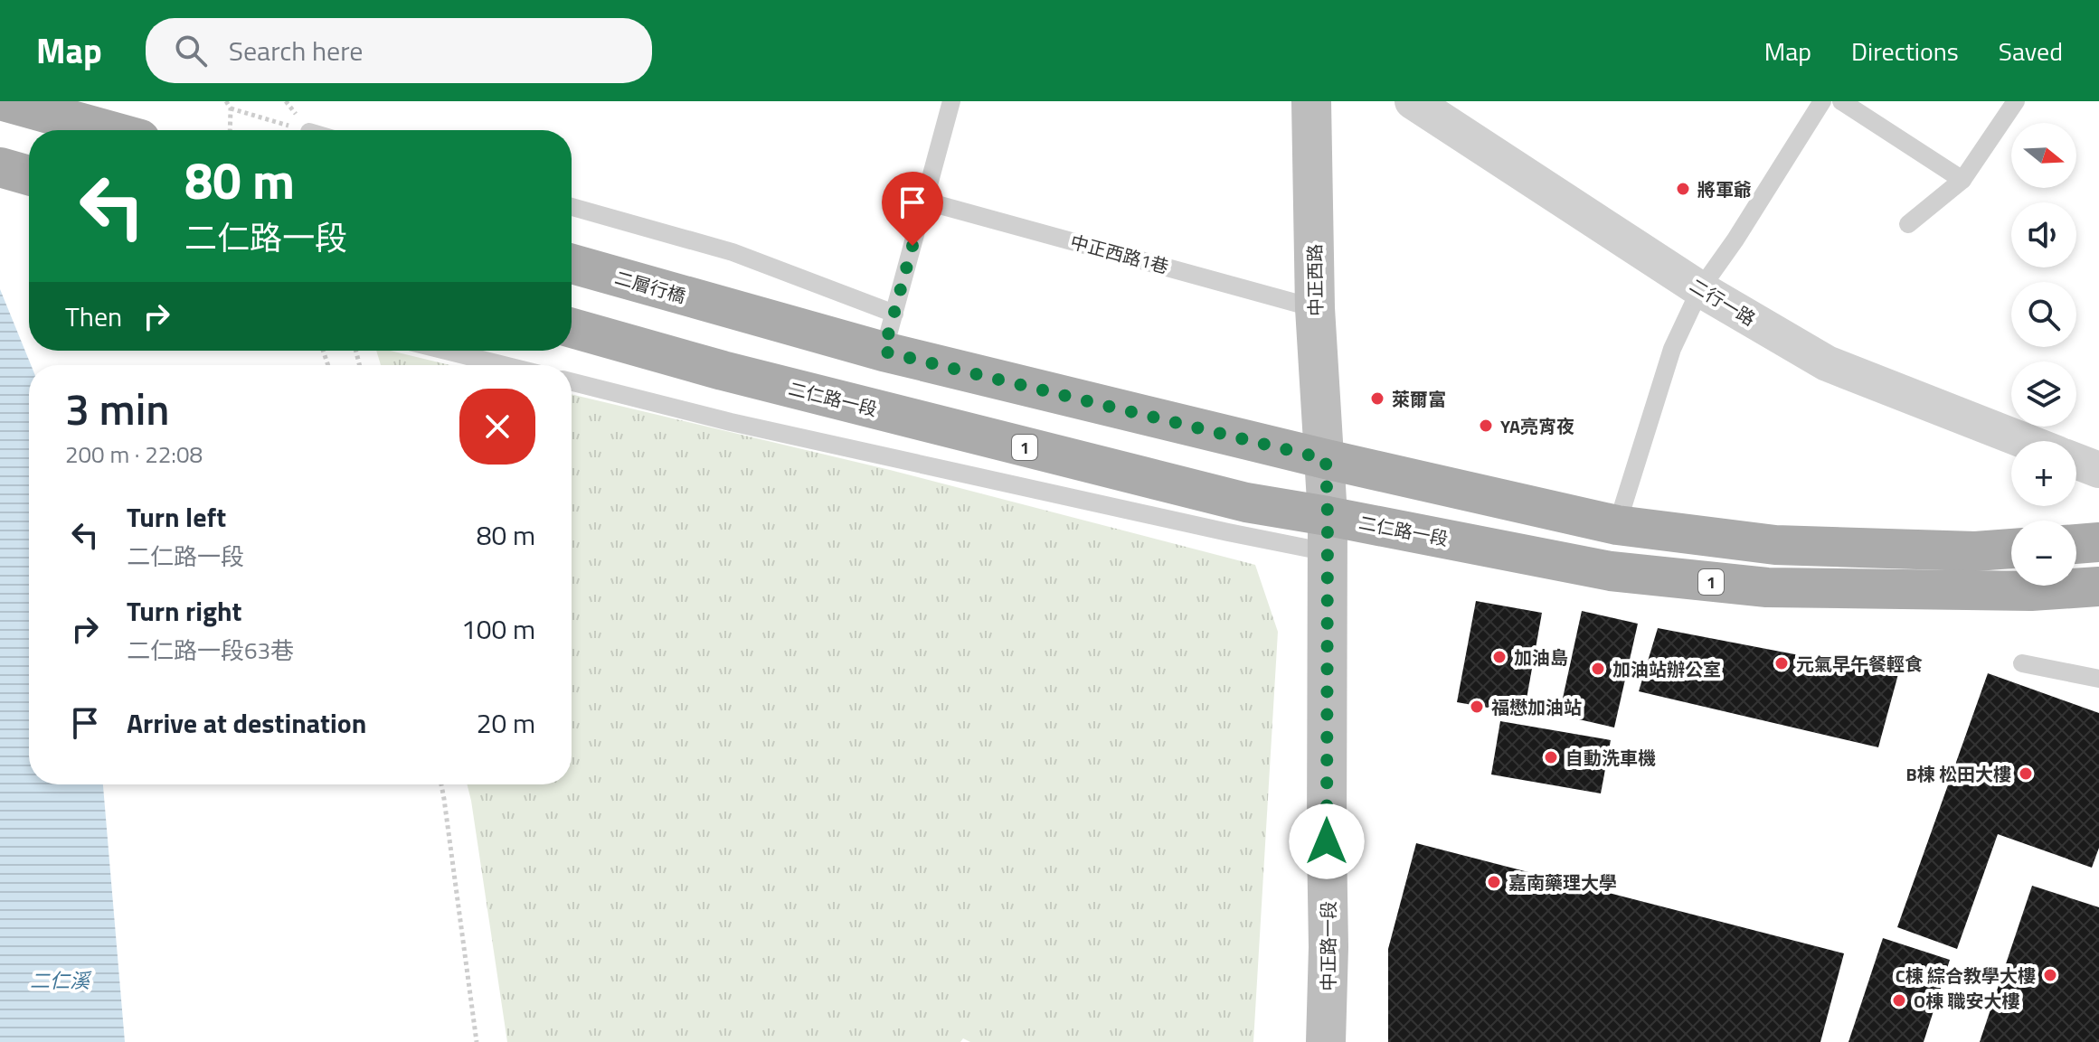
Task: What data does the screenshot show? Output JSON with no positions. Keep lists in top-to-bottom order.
{
  "streets": {
    "main road": [
      "中正西路",
      "二層行橋",
      "二仁路一段",
      "1",
      "中正路一段"
    ],
    "street": ["二行一路"],
    "lane": ["中正西路1巷"]
  },
  "crossings": [
    ["中正西路1巷", "中正西路"],
    ["中正西路", "中正路一段"],
    ["二仁路一段", "中正路一段"]
  ],
  "water": ["二仁溪"],
  "places": [
    "將軍爺",
    "萊爾富",
    "YA亮宵夜",
    "加油島",
    "元氣早午餐輕食",
    "加油站辦公室",
    "福懋加油站",
    "自動洗車機",
    "B棟 松田大樓",
    "嘉南藥理大學",
    "C棟 綜合教學大樓",
    "O棟 職安大樓"
  ],
  "north": "right",
  "page": {
    "header": "Map",
    "search": "Search here",
    "nav": ["Map", "Directions", "Saved"],
    "map_buttons": ["+", "−"],
    "turn": ["80 m", "二仁路一段"],
    "then": "Then",
    "heading": ["3 min", "200 m · 22:08"],
    "list": [
      {
        "name": "Turn left",
        "note": "二仁路一段",
        "value": "80 m"
      },
      {
        "name": "Turn right",
        "note": "二仁路一段63巷",
        "value": "100 m"
      },
      {
        "name": "Arrive at destination",
        "value": "20 m"
      }
    ]
  }
}
